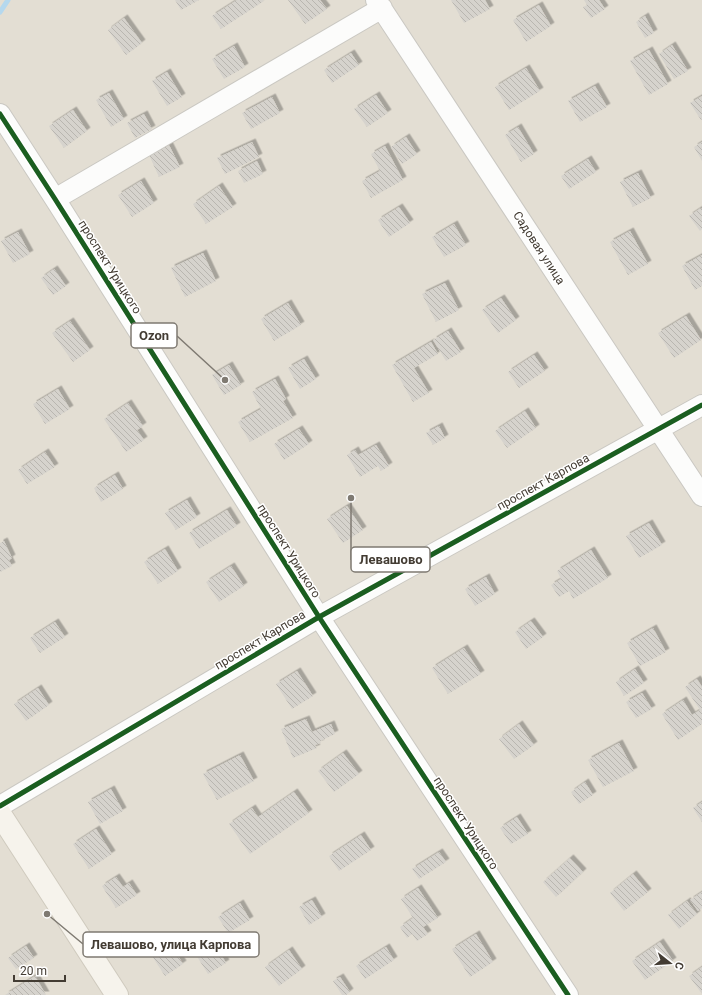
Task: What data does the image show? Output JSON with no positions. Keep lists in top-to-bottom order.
{
  "streets": {
    "street": ["Садовая улица", "проспект Урицкого", "проспект Карпова"]
  },
  "crossings": [
    ["Садовая улица", "проспект Карпова"],
    ["проспект Урицкого", "проспект Карпова"]
  ],
  "places": ["Ozon", "Левашово", "Левашово, улица Карпова"],
  "scale_bar": "20 m",
  "north": "right"
}
